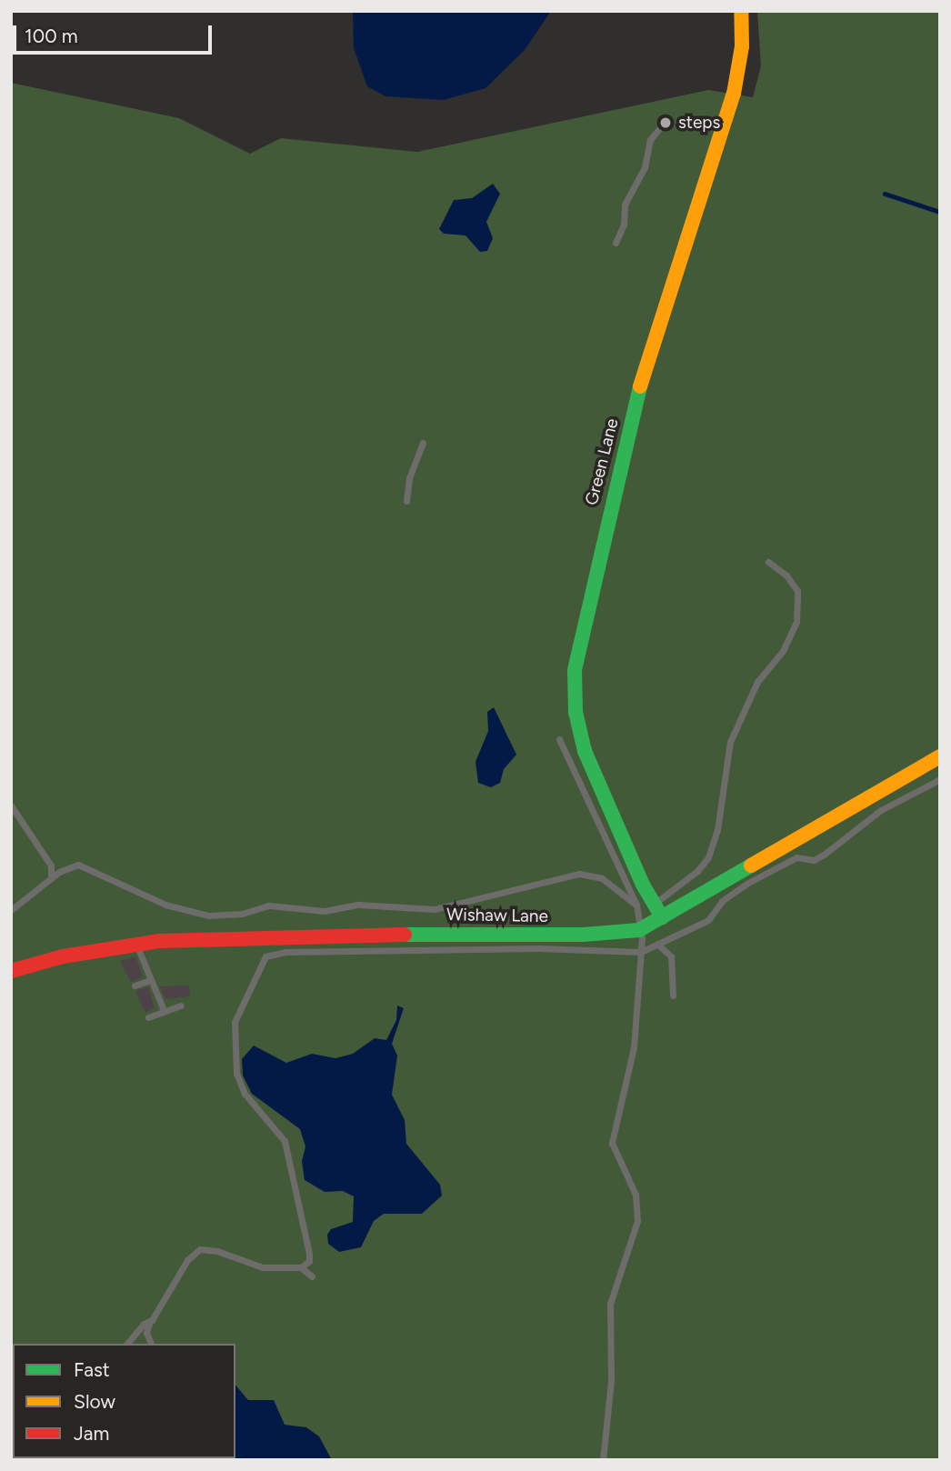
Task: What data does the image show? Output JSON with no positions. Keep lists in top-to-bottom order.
{
  "streets": {
    "street": ["Green Lane", "Wishaw Lane"]
  },
  "crossings": [
    ["Green Lane", "Wishaw Lane"]
  ],
  "places": ["steps"],
  "legend": ["Fast", "Slow", "Jam"],
  "scale_bar": "100 m"
}
